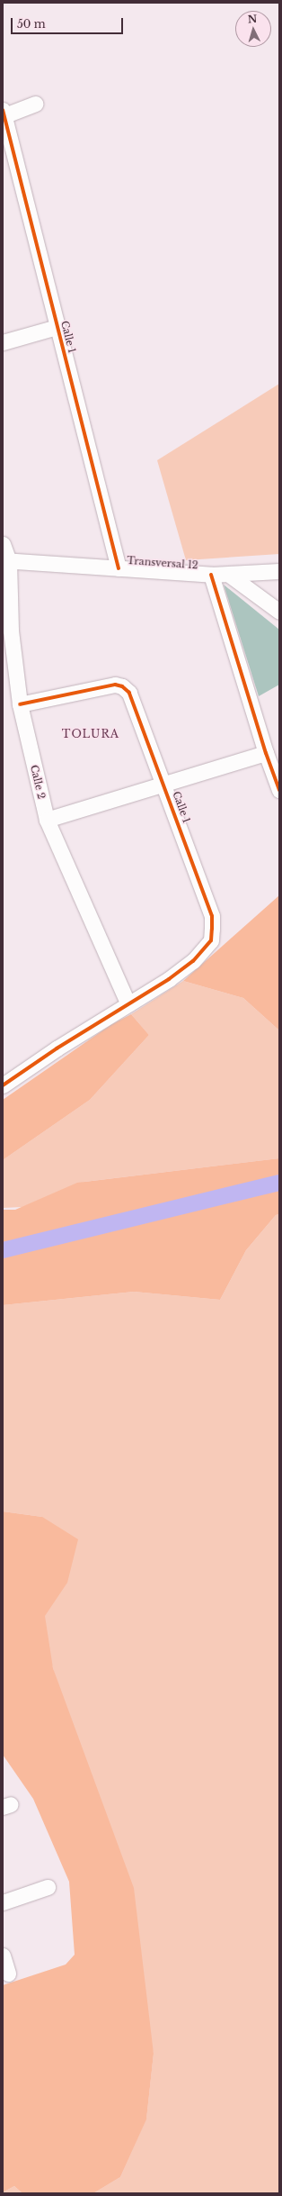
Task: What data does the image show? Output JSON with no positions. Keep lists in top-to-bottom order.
{
  "streets": {
    "street": ["Calle 1", "Transversal 12", "Calle 2"]
  },
  "crossings": [
    ["Calle 1", "Transversal 12"],
    ["Calle 1", "Calle 2"],
    ["Transversal 12", "Calle 2"]
  ],
  "districts": ["TOLURA"],
  "scale_bar": "50 m",
  "north": "top"
}
